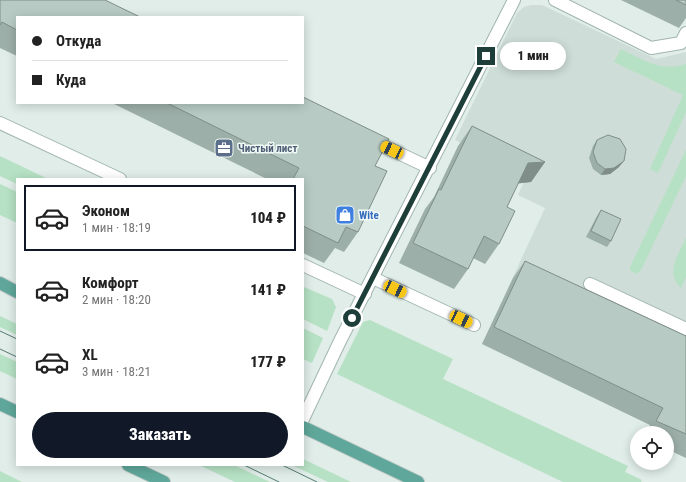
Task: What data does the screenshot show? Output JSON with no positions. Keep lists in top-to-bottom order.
{
  "places": {
    "office": ["Чистый лист"],
    "shop": ["Wite"]
  },
  "page": {
    "banner": ["Откуда", "Куда"],
    "bubble": "1 мин",
    "list": [
      {
        "name": "Эконом",
        "note": "1 мин · 18:19",
        "value": "104 ₽"
      },
      {
        "name": "Комфорт",
        "note": "2 мин · 18:20",
        "value": "141 ₽"
      },
      {
        "name": "XL",
        "note": "3 мин · 18:21",
        "value": "177 ₽"
      }
    ],
    "buttons": "Заказать"
  }
}
